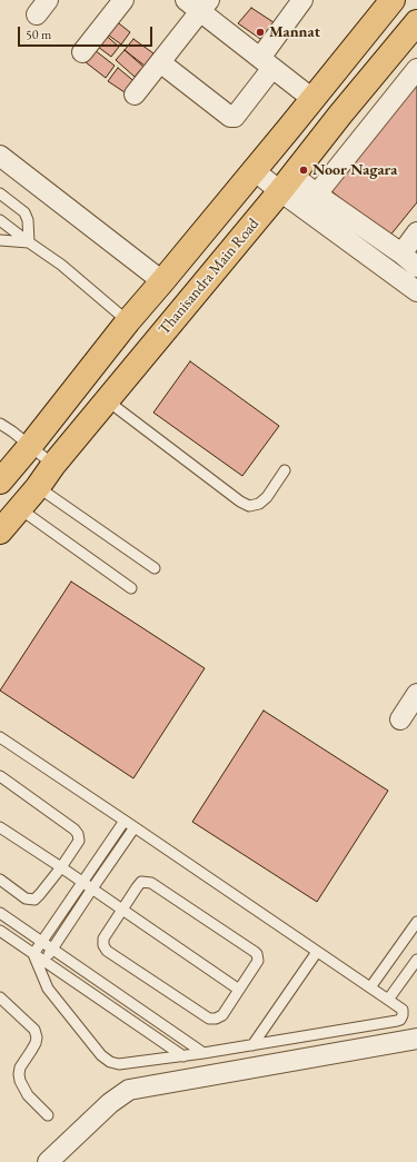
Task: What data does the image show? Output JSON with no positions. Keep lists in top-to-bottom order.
{
  "streets": {
    "main road": ["Thanisandra Main Road"]
  },
  "places": ["Mannat", "Noor Nagara"],
  "scale_bar": "50 m"
}
